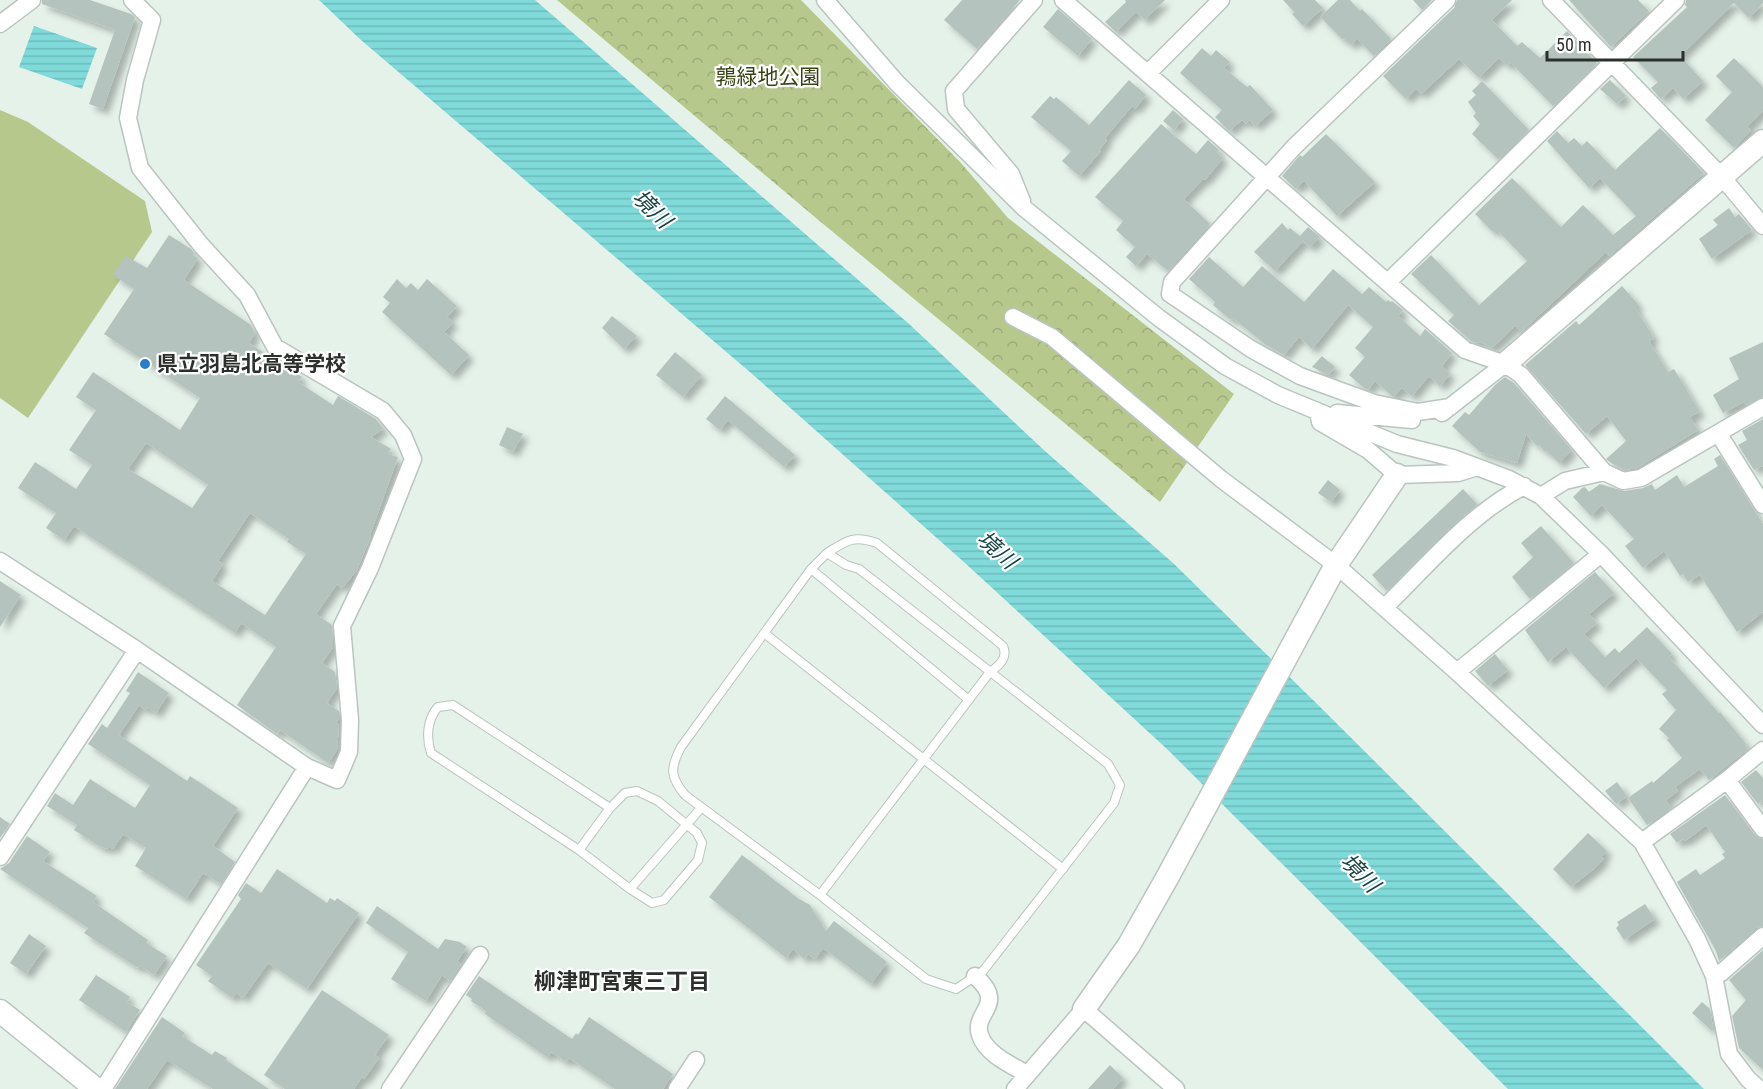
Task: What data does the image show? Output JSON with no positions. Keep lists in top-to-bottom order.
{
  "districts": ["柳津町宮東三丁目"],
  "water": ["境川"],
  "parks": ["鶉緑地公園"],
  "places": ["県立羽島北高等学校"],
  "scale_bar": "50 m"
}
